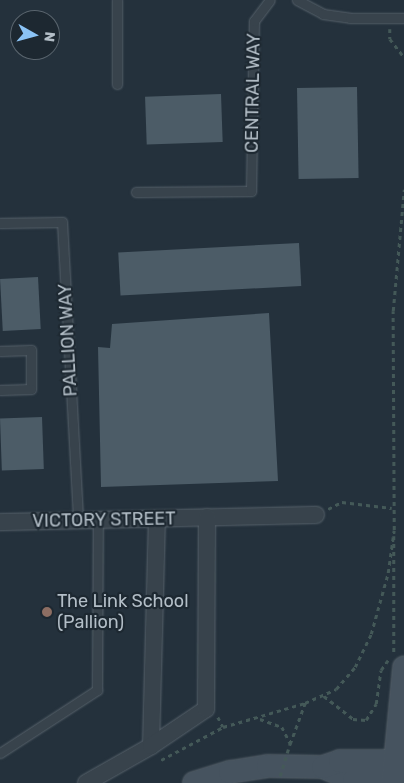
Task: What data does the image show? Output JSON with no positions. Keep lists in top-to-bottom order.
{
  "streets": {
    "street": ["VICTORY STREET"],
    "lane": ["CENTRAL WAY", "PALLION WAY"]
  },
  "crossings": [
    ["PALLION WAY", "VICTORY STREET"]
  ],
  "places": ["The Link School (Pallion)"],
  "north": "right"
}
